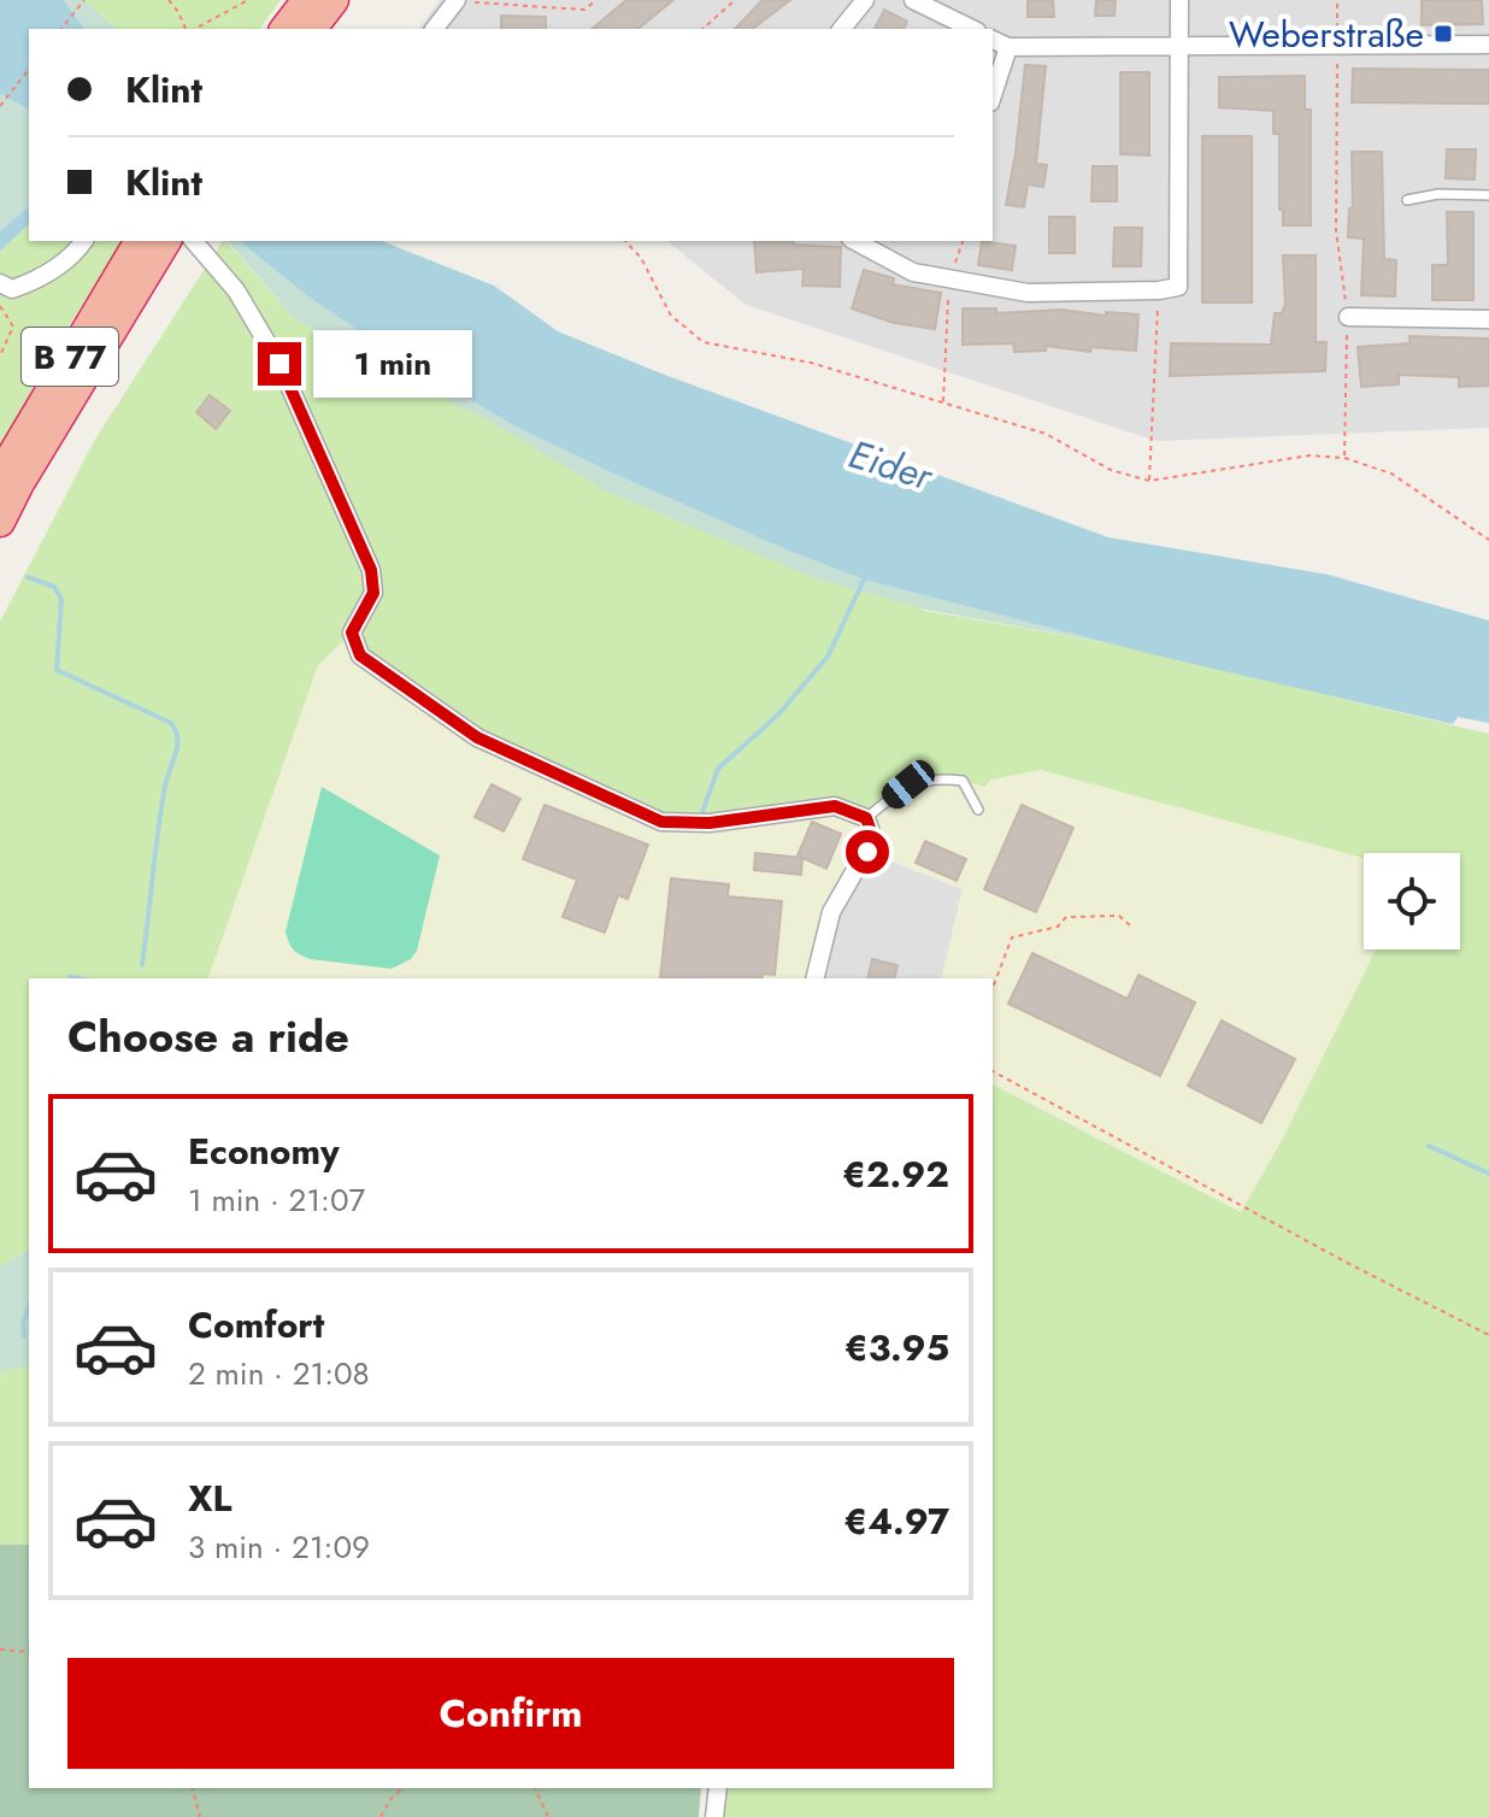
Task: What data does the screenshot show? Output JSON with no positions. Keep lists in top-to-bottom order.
{
  "streets": {
    "highway": ["B 77"]
  },
  "water": ["Eider"],
  "places": {
    "transit": ["Weberstraße"]
  },
  "page": {
    "banner": ["Klint", "Klint"],
    "bubble": "1 min",
    "heading": "Choose a ride",
    "list": [
      {
        "name": "Economy",
        "note": "1 min · 21:07",
        "value": "€2.92"
      },
      {
        "name": "Comfort",
        "note": "2 min · 21:08",
        "value": "€3.95"
      },
      {
        "name": "XL",
        "note": "3 min · 21:09",
        "value": "€4.97"
      }
    ],
    "buttons": "Confirm"
  }
}
